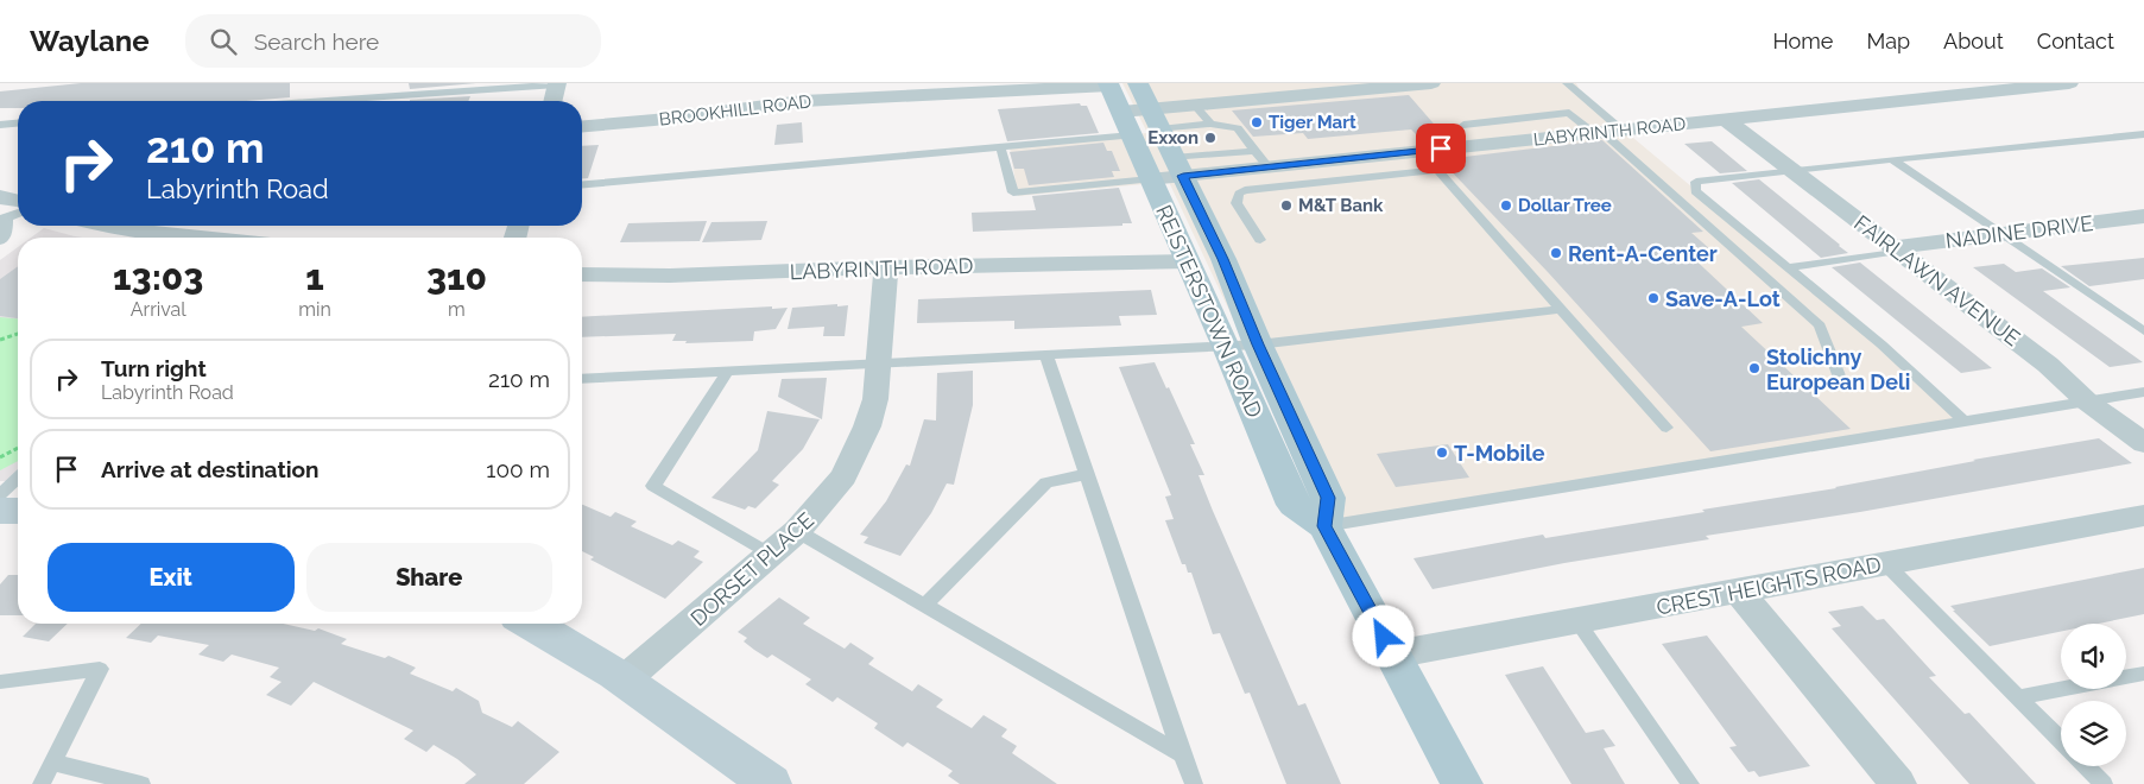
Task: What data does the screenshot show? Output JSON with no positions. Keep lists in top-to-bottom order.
{
  "streets": {
    "main road": ["REISTERSTOWN ROAD"],
    "street": [
      "BROOKHILL ROAD",
      "LABYRINTH ROAD",
      "NADINE DRIVE",
      "FAIRLAWN AVENUE",
      "DORSET PLACE",
      "CREST HEIGHTS ROAD"
    ]
  },
  "crossings": [
    ["BROOKHILL ROAD", "REISTERSTOWN ROAD"],
    ["LABYRINTH ROAD", "FAIRLAWN AVENUE"],
    ["LABYRINTH ROAD", "REISTERSTOWN ROAD"],
    ["LABYRINTH ROAD", "DORSET PLACE"],
    ["NADINE DRIVE", "FAIRLAWN AVENUE"],
    ["REISTERSTOWN ROAD", "CREST HEIGHTS ROAD"]
  ],
  "places": [
    "Tiger Mart",
    "Exxon",
    "M&T Bank",
    "Dollar Tree",
    "Rent-A-Center",
    "Save-A-Lot",
    "Stolichny European Deli",
    "T-Mobile"
  ],
  "page": {
    "header": "Waylane",
    "search": "Search here",
    "nav": [
      "Home",
      "Map",
      "About",
      "Contact"
    ],
    "turn": ["210 m", "Labyrinth Road"],
    "eta": [
      "13:03",
      "Arrival",
      "1",
      "min",
      "310",
      "m"
    ],
    "list": [
      {
        "name": "Turn right",
        "note": "Labyrinth Road",
        "value": "210 m"
      },
      {
        "name": "Arrive at destination",
        "value": "100 m"
      }
    ],
    "buttons": ["Exit", "Share"]
  }
}
